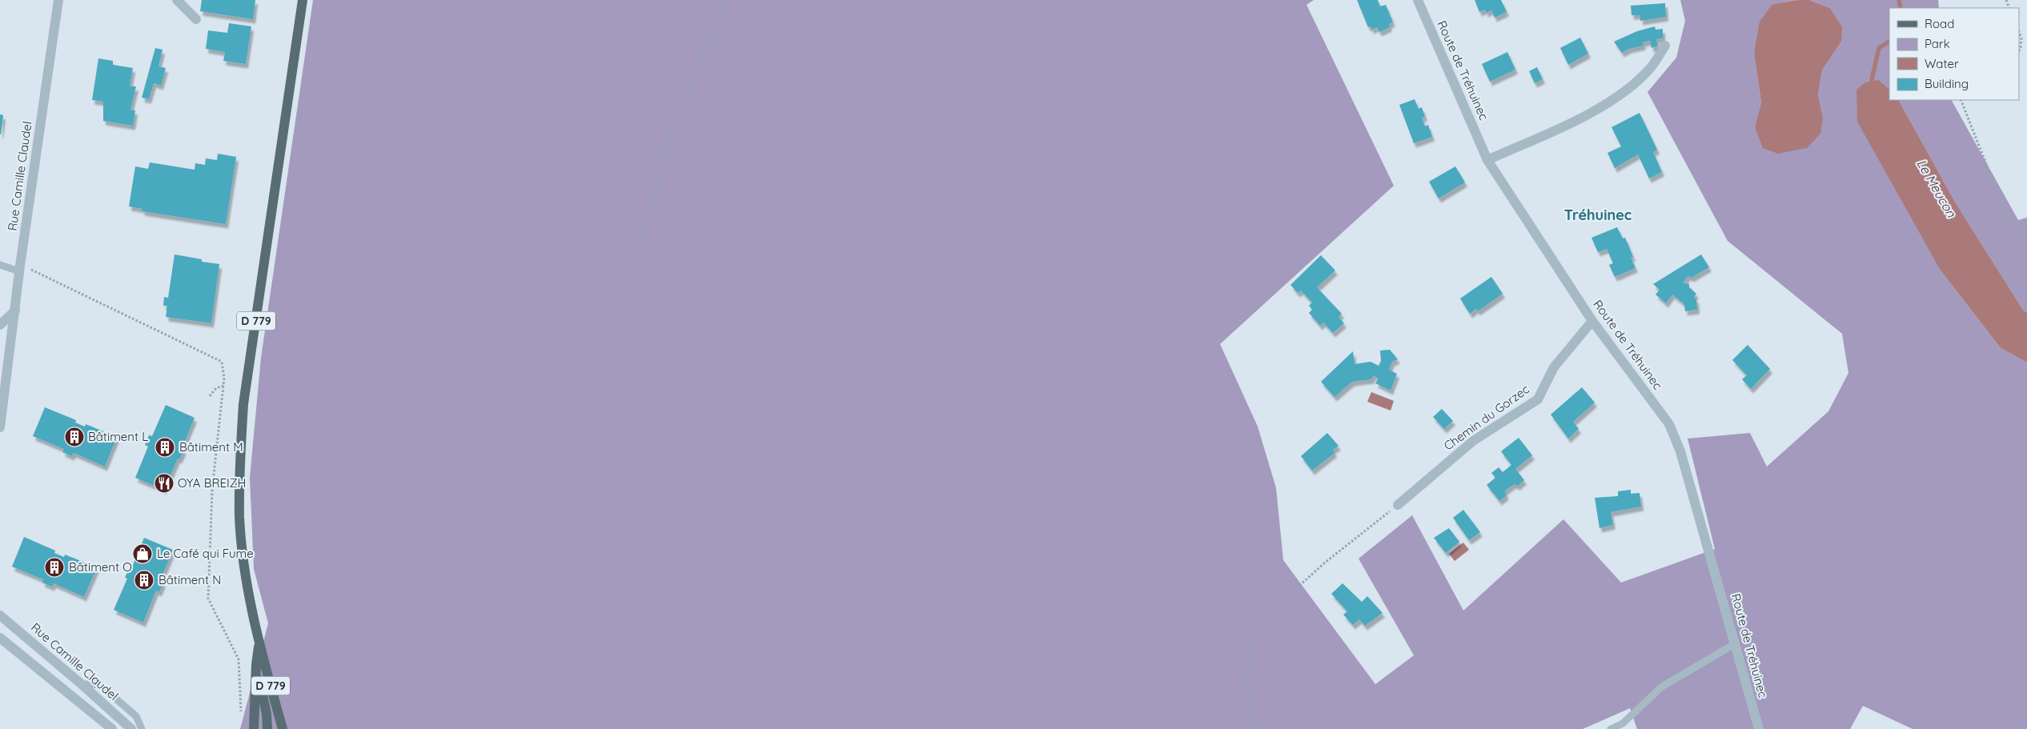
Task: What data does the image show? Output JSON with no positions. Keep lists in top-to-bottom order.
{
  "streets": {
    "main road": ["D 779"],
    "street": ["Route de Tréhuinec", "Rue Camille Claudel", "Chemin du Gorzec"]
  },
  "crossings": [
    ["Route de Tréhuinec", "Chemin du Gorzec"]
  ],
  "districts": ["Tréhuinec"],
  "water": ["Le Meucon"],
  "places": {
    "building": [
      "Bâtiment L",
      "Bâtiment M",
      "Bâtiment O",
      "Bâtiment N"
    ],
    "restaurant": ["OYA BREIZH"],
    "shop": ["Le Café qui Fume"]
  },
  "legend": [
    "Road",
    "Park",
    "Water",
    "Building"
  ]
}
